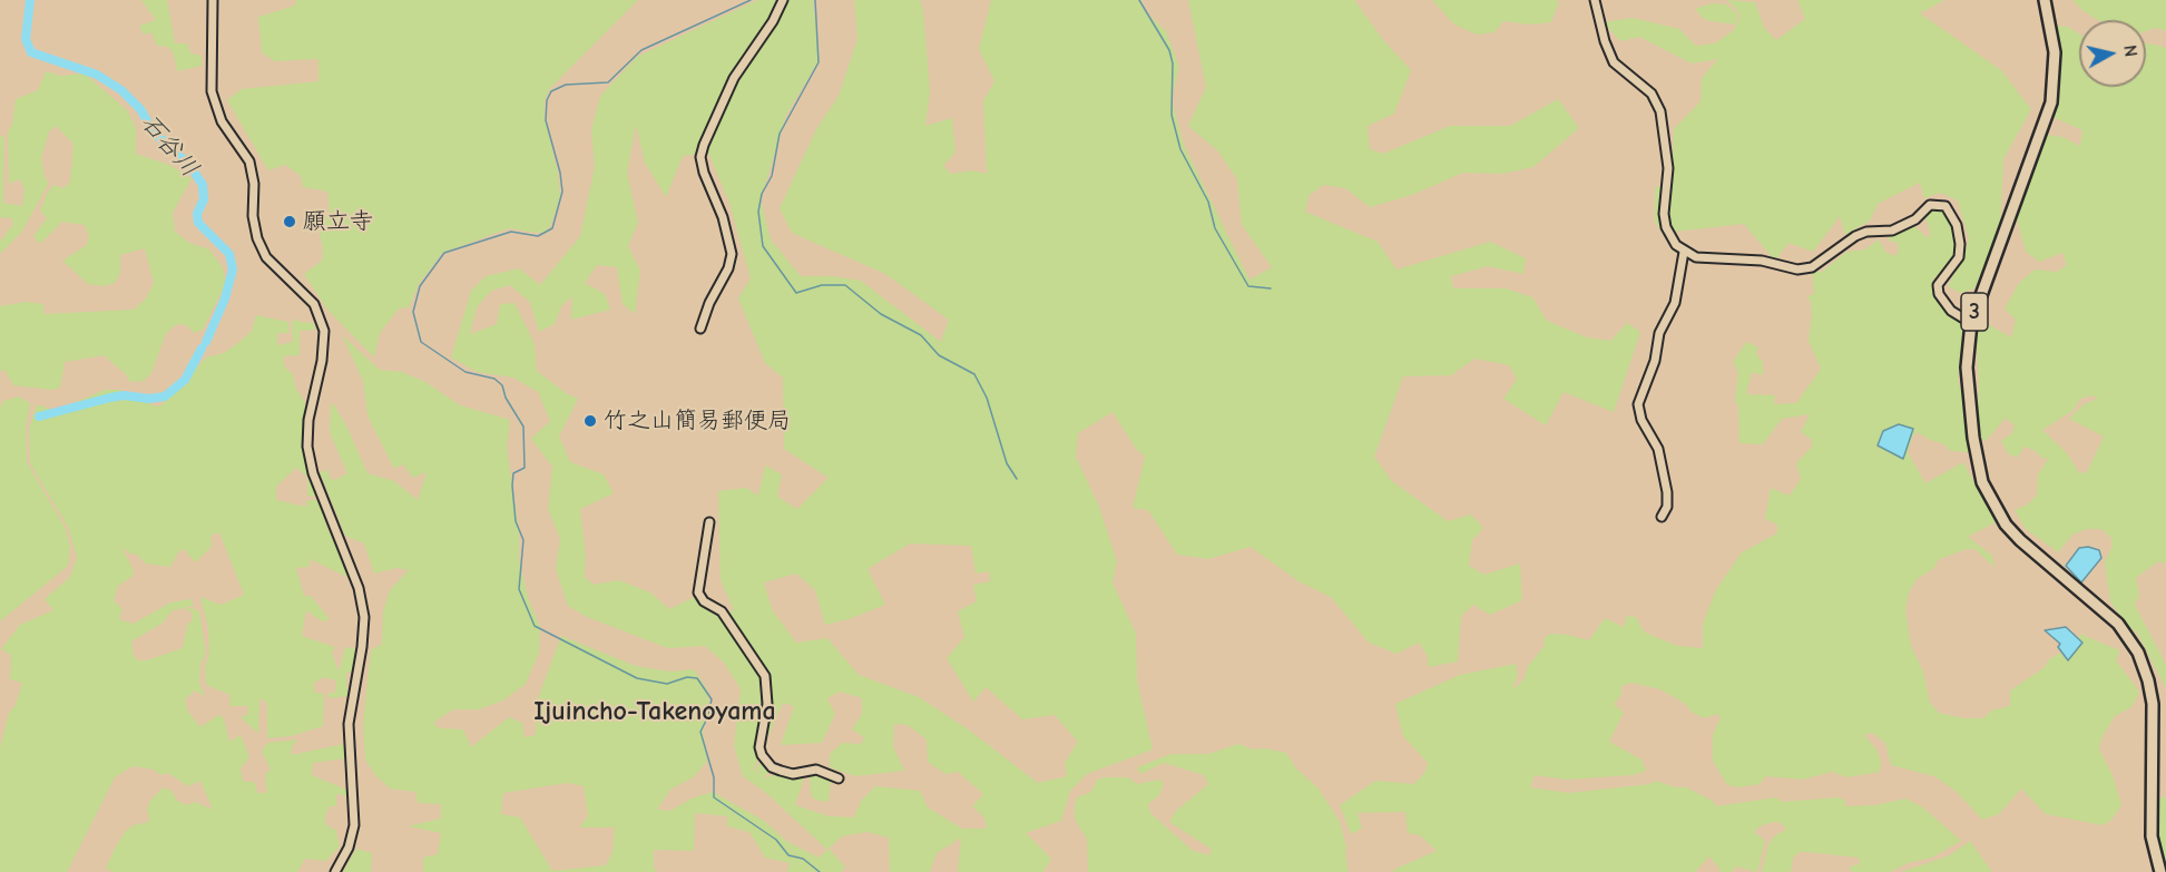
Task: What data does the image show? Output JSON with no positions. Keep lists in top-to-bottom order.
{
  "streets": {
    "highway": ["3"]
  },
  "districts": ["Ijuincho-Takenoyama"],
  "water": ["石谷川"],
  "places": ["願立寺", "竹之山簡易郵便局"],
  "north": "right"
}
